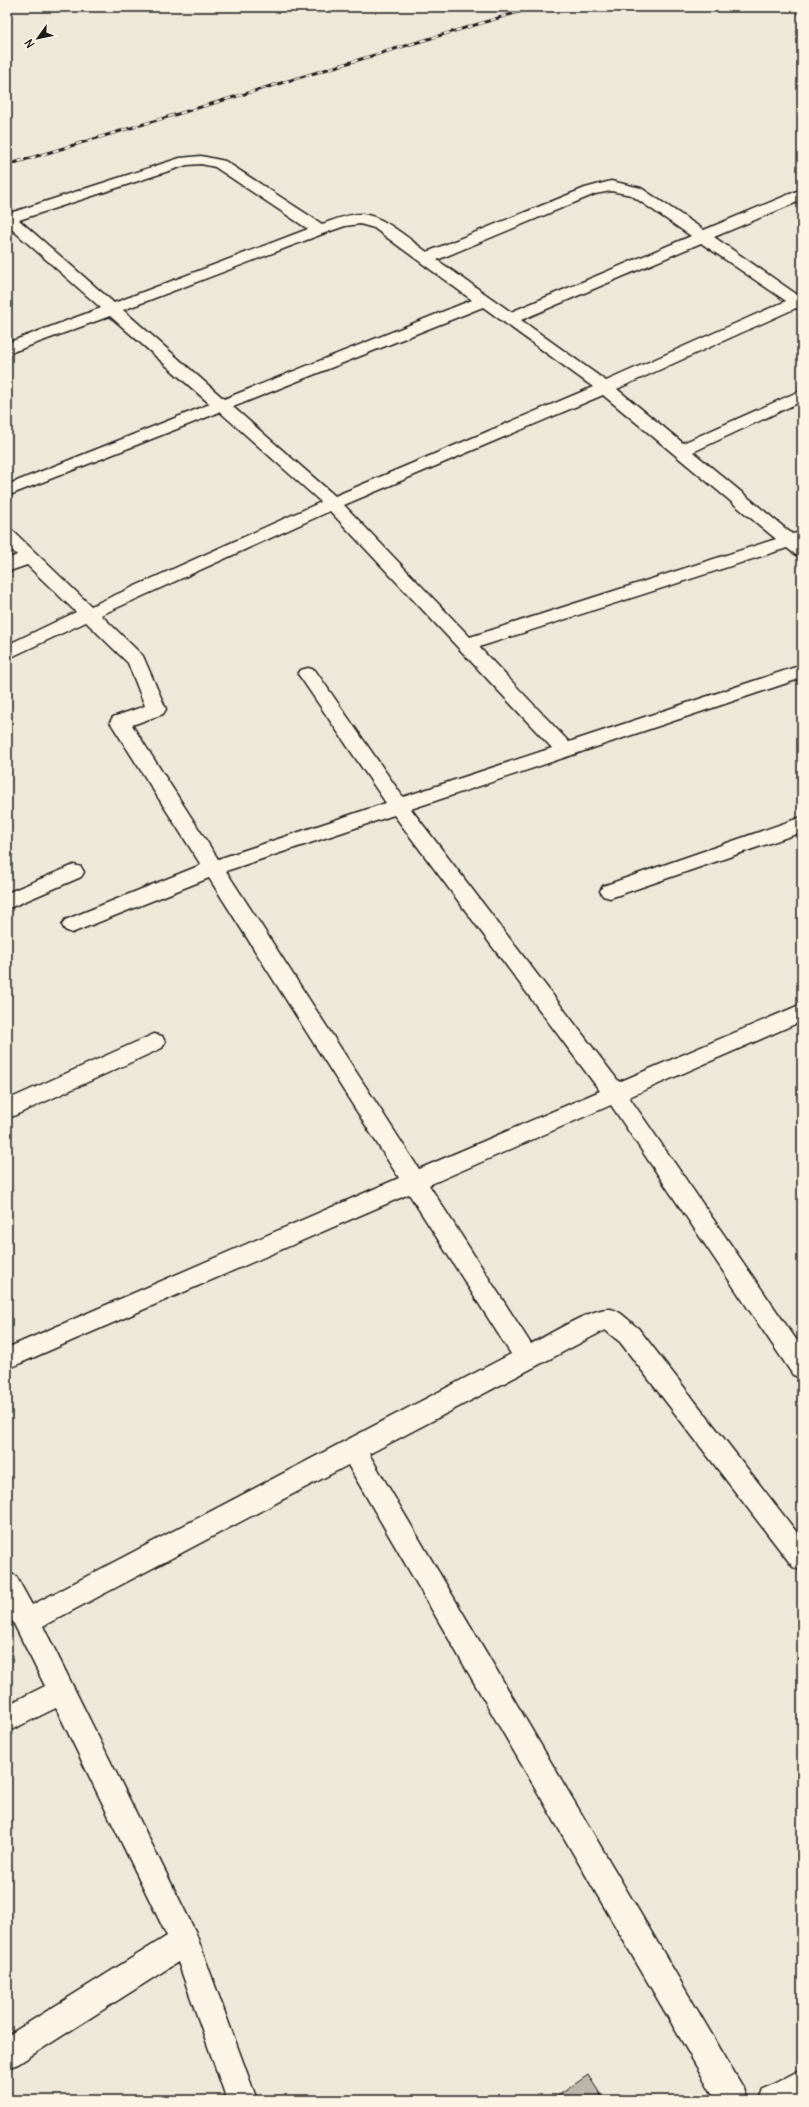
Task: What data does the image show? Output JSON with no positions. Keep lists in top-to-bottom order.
{
  "north": "bottom left"
}
